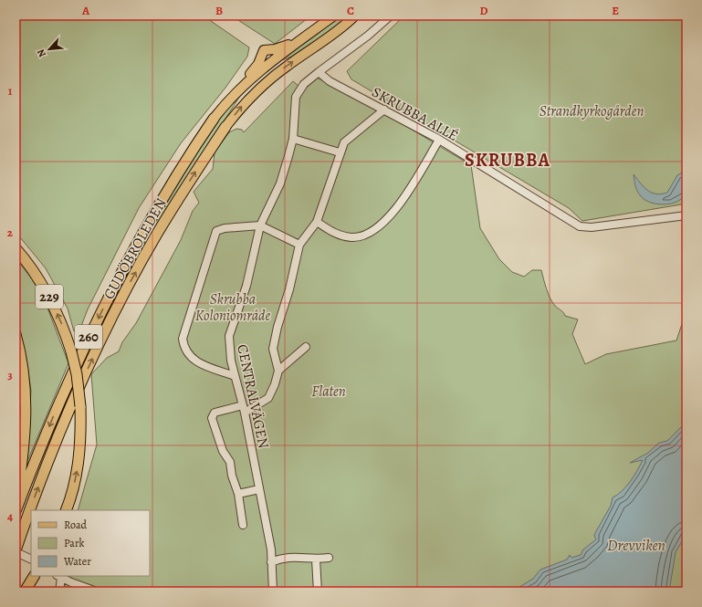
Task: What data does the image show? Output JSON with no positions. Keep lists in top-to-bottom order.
{
  "streets": {
    "highway": ["GUDÖBROLEDEN", "229", "260"],
    "street": ["SKRUBBA ALLÉ", "CENTRALVÄGEN"]
  },
  "crossings": [
    ["SKRUBBA ALLÉ", "CENTRALVÄGEN"]
  ],
  "districts": ["SKRUBBA"],
  "water": ["Drevviken"],
  "parks": ["Strandkyrkogården", "Skrubba Koloniområde", "Flaten"],
  "legend": ["Road", "Park", "Water"],
  "north": "bottom left",
  "grid": {
    "columns": [
      "A",
      "B",
      "C",
      "D",
      "E"
    ],
    "rows": [
      "1",
      "2",
      "3",
      "4"
    ]
  }
}
